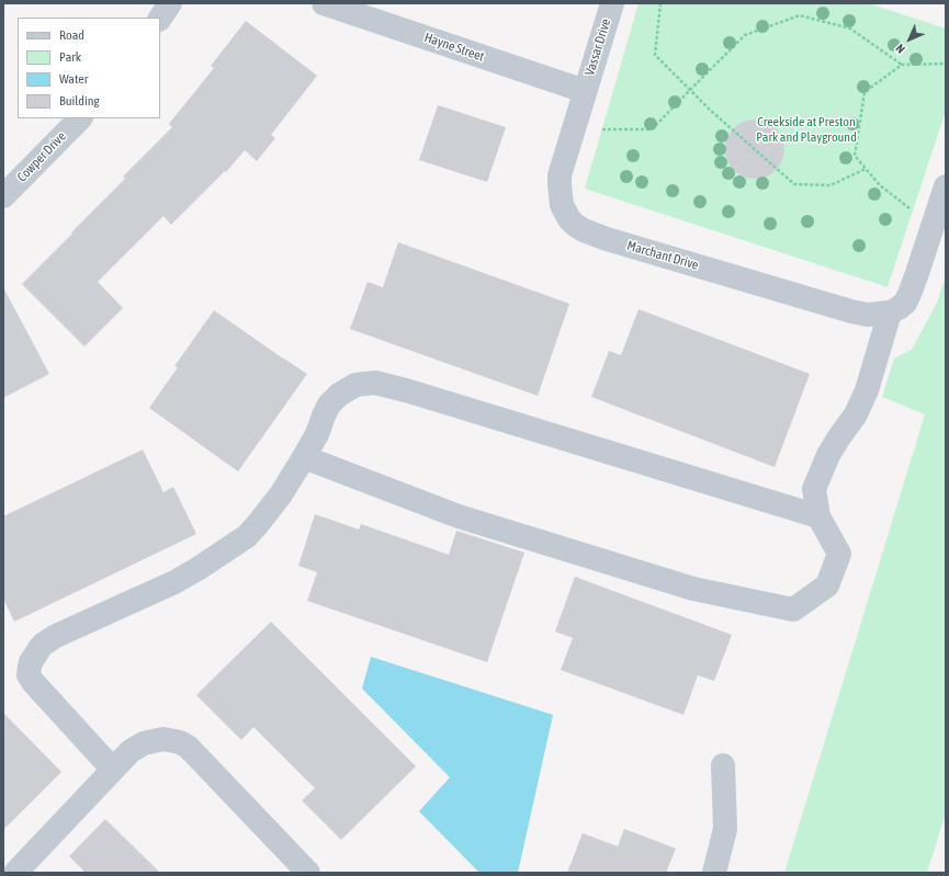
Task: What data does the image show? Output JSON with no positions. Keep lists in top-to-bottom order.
{
  "streets": {
    "street": [
      "Hayne Street",
      "Vassar Drive",
      "Cowper Drive",
      "Marchant Drive"
    ]
  },
  "crossings": [
    ["Hayne Street", "Vassar Drive"],
    ["Hayne Street", "Marchant Drive"],
    ["Vassar Drive", "Marchant Drive"]
  ],
  "parks": ["Creekside at Preston Park and Playground"],
  "legend": [
    "Road",
    "Park",
    "Water",
    "Building"
  ],
  "north": "bottom left"
}
